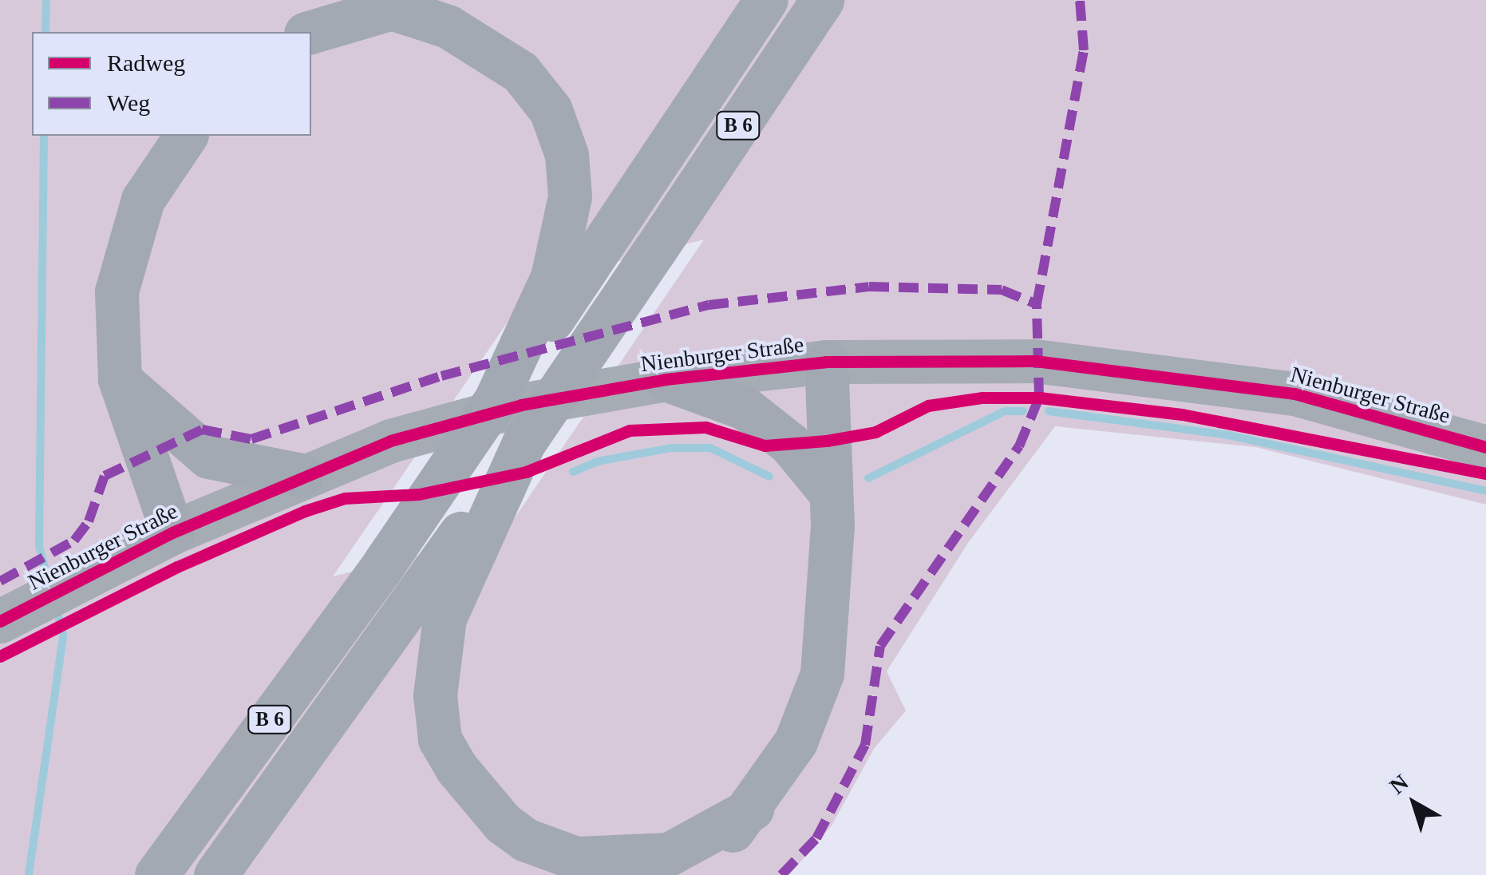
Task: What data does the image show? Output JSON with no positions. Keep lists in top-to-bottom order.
{
  "streets": {
    "highway": ["B 6"],
    "street": ["Nienburger Straße"]
  },
  "legend": ["Radweg", "Weg"],
  "north": "top left"
}
